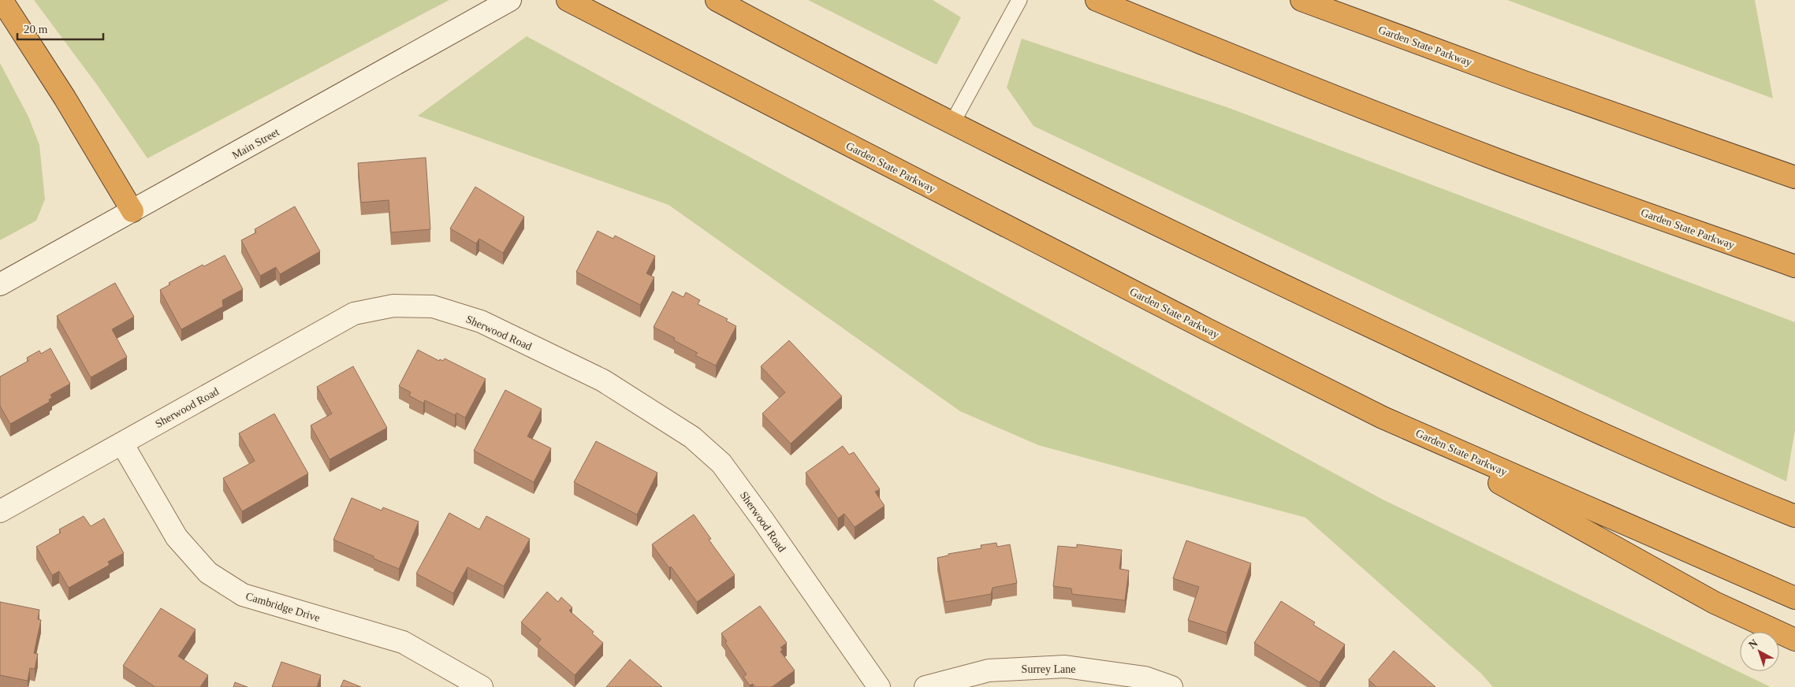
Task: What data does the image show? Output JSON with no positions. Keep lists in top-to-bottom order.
{
  "streets": {
    "highway": ["Garden State Parkway"],
    "street": [
      "Main Street",
      "Sherwood Road",
      "Cambridge Drive",
      "Surrey Lane"
    ]
  },
  "crossings": [
    ["Sherwood Road", "Cambridge Drive"]
  ],
  "scale_bar": "20 m",
  "north": "top left"
}
